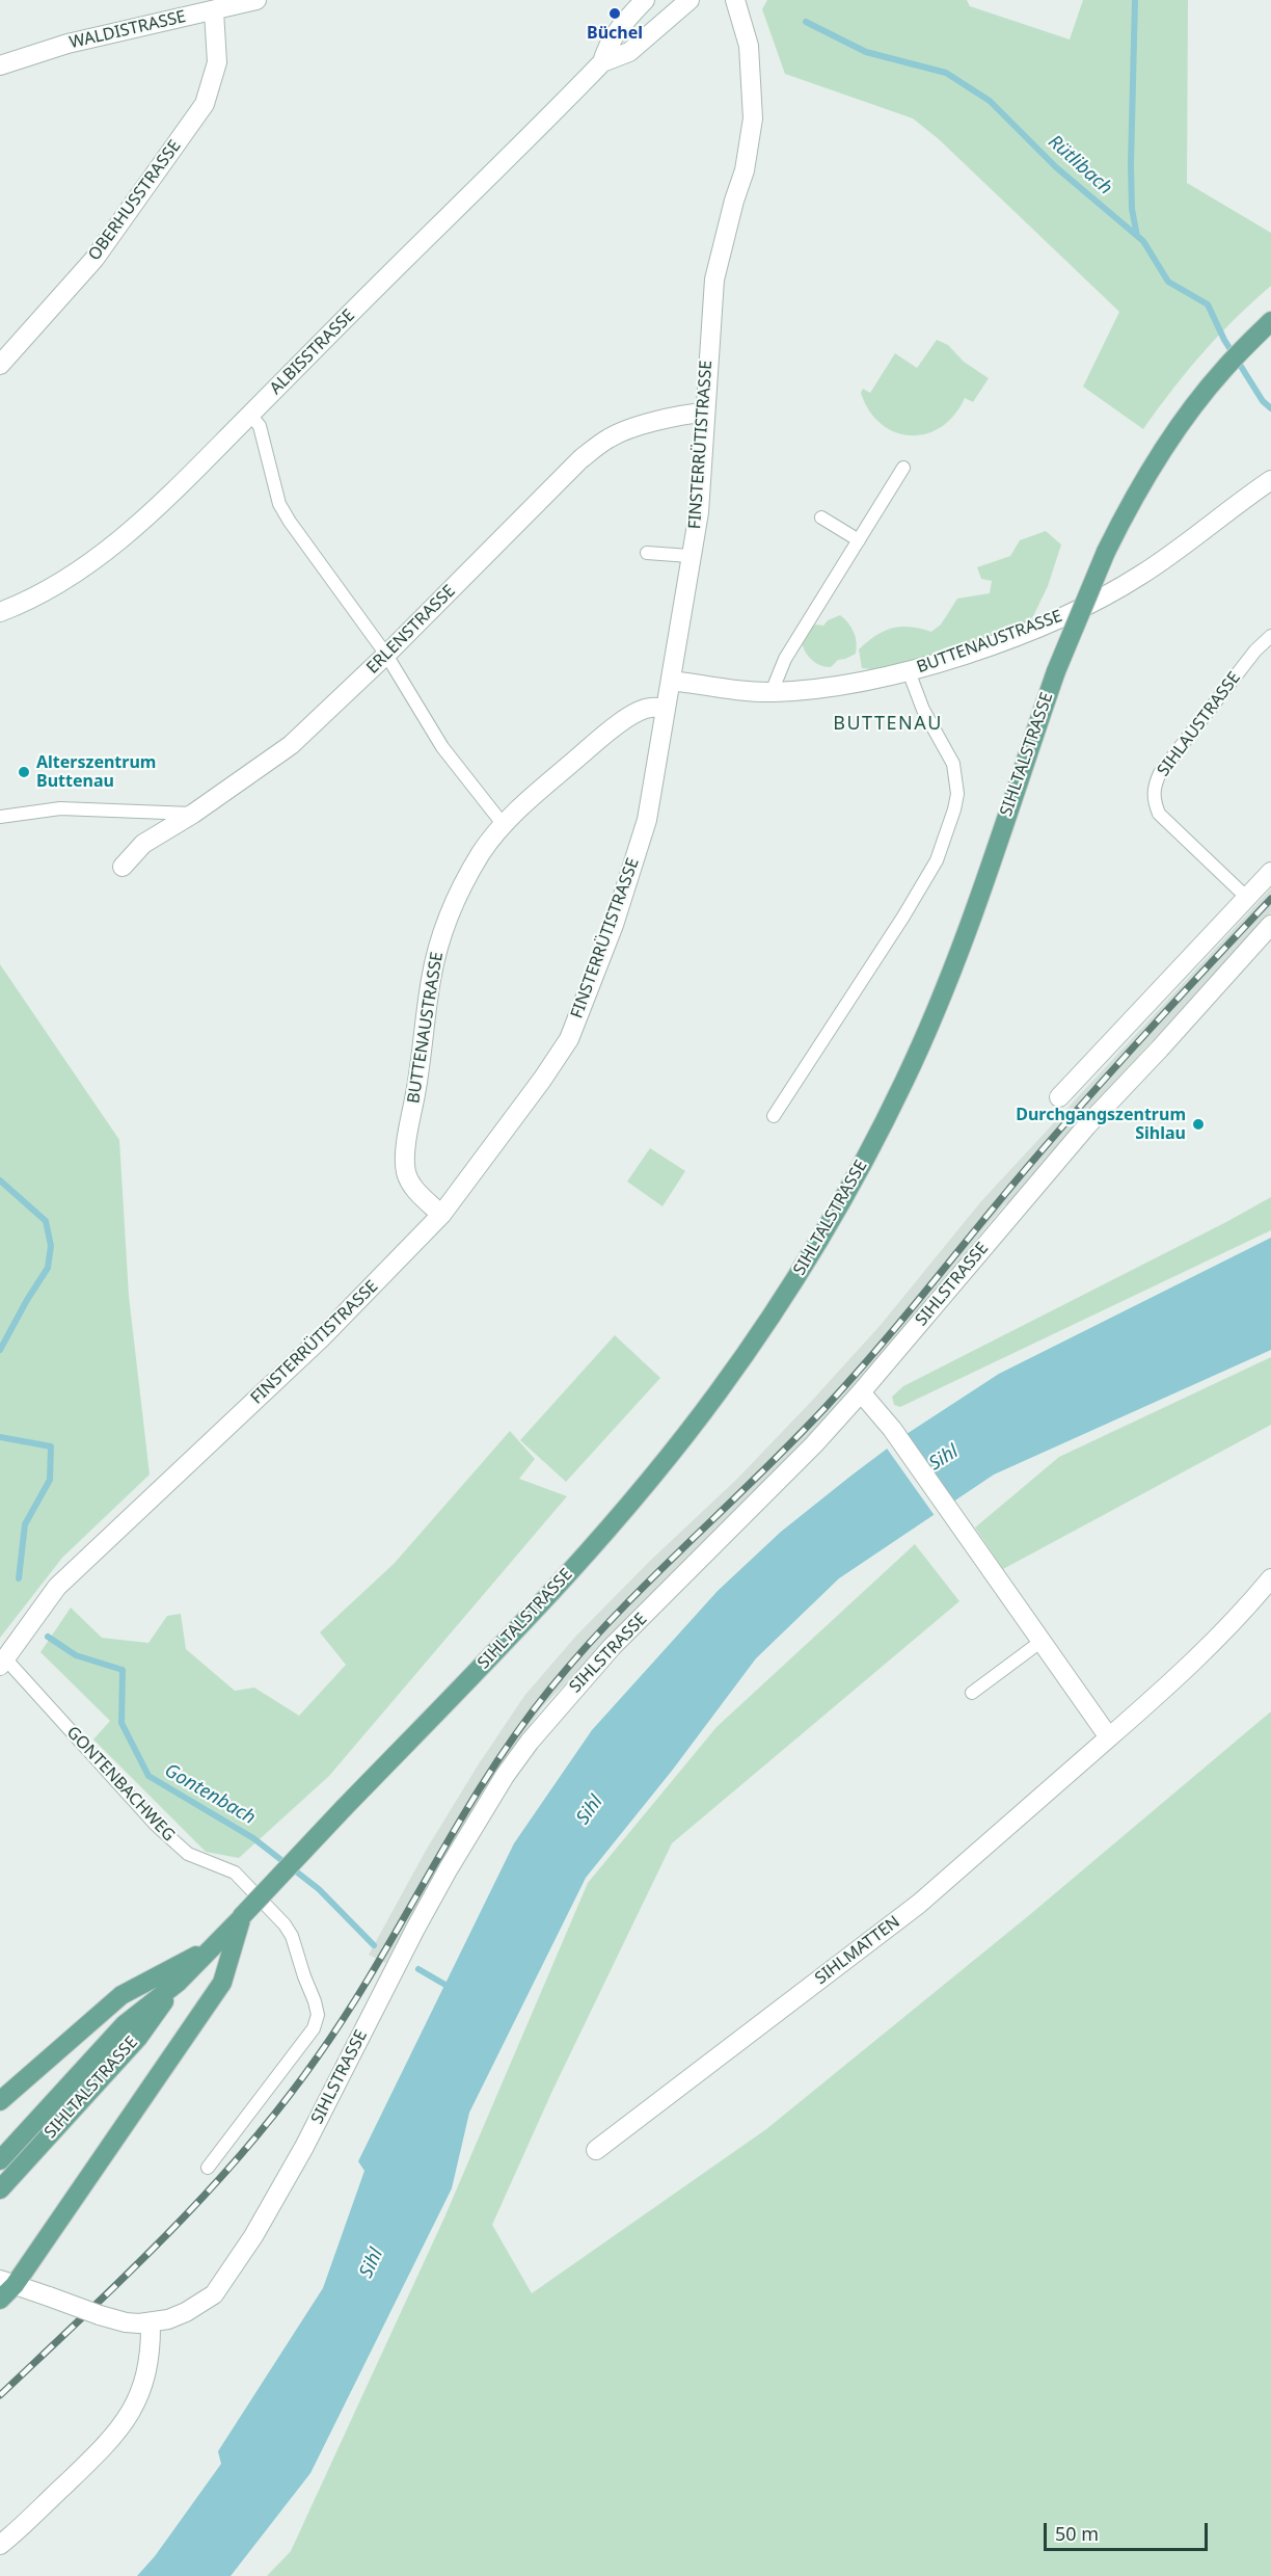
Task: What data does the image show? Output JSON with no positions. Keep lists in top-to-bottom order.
{
  "streets": {
    "main road": ["SIHLTALSTRASSE"],
    "street": [
      "WALDISTRASSE",
      "OBERHUSSTRASSE",
      "ALBISSTRASSE",
      "FINSTERRÜTISTRASSE",
      "ERLENSTRASSE",
      "BUTTENAUSTRASSE",
      "SIHLSTRASSE",
      "SIHLMATTEN"
    ],
    "lane": ["SIHLAUSTRASSE", "GONTENBACHWEG"]
  },
  "crossings": [
    ["WALDISTRASSE", "OBERHUSSTRASSE"],
    ["FINSTERRÜTISTRASSE", "ERLENSTRASSE"],
    ["FINSTERRÜTISTRASSE", "BUTTENAUSTRASSE"],
    ["FINSTERRÜTISTRASSE", "GONTENBACHWEG"]
  ],
  "districts": ["BUTTENAU"],
  "water": ["Rütlibach", "Sihl", "Gontenbach"],
  "places": ["Büchel", "Alterszentrum Buttenau", "Durchgangszentrum Sihlau"],
  "scale_bar": "50 m"
}
